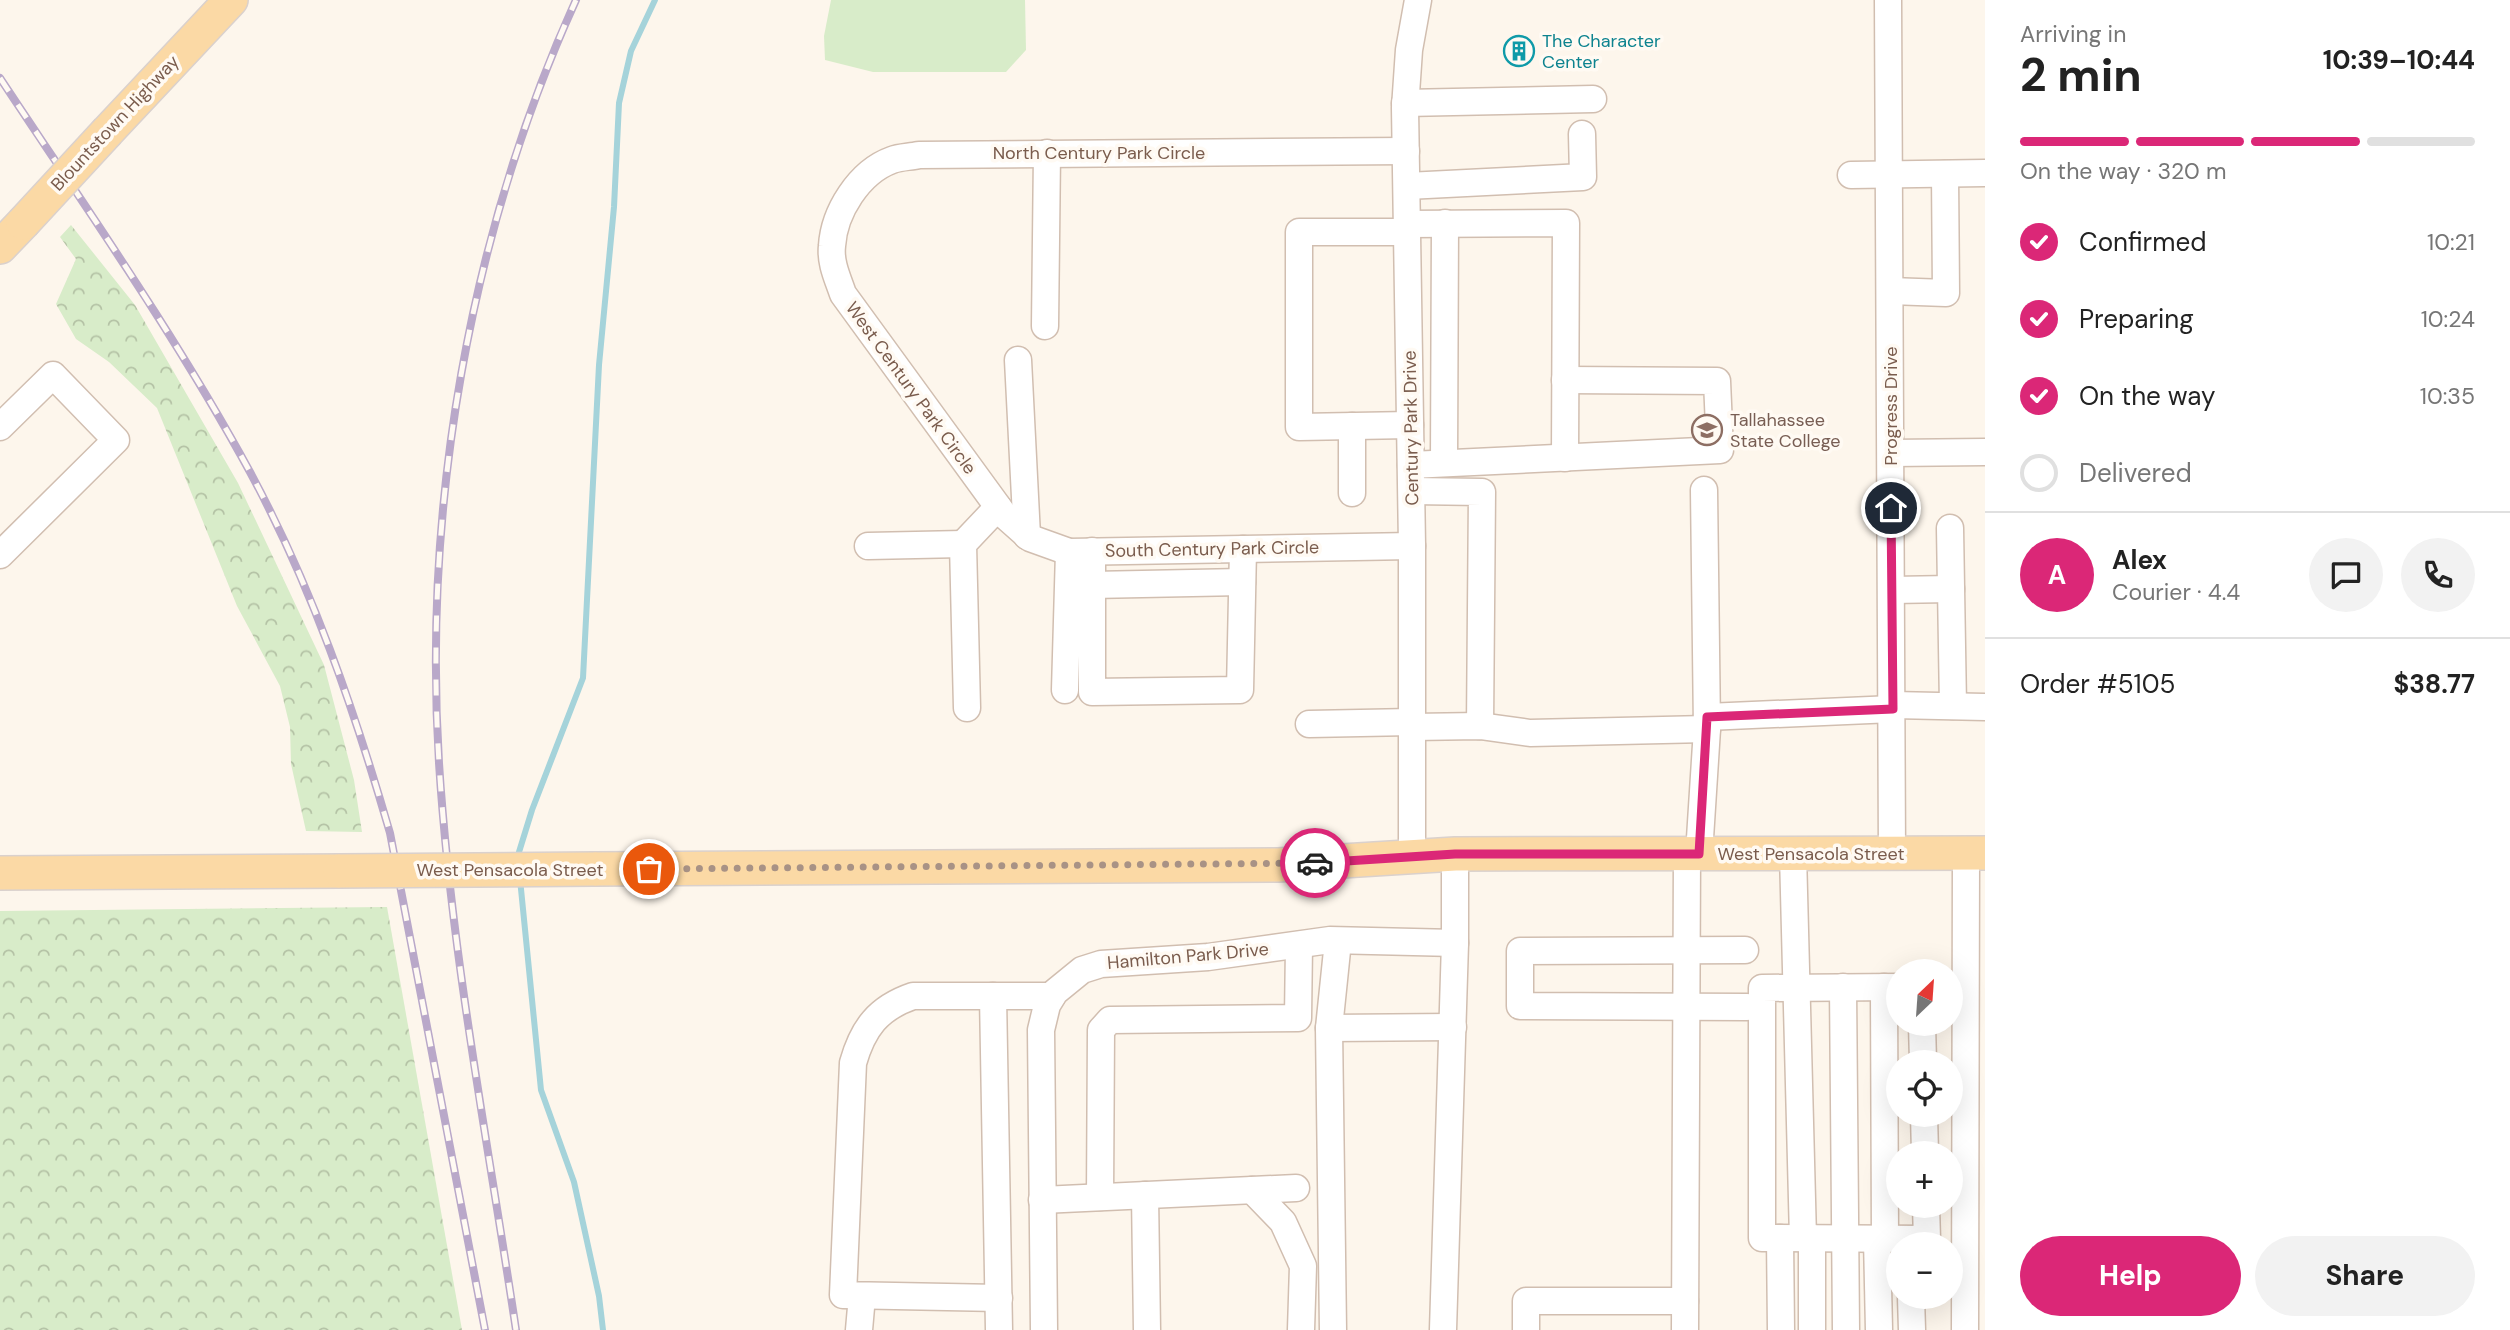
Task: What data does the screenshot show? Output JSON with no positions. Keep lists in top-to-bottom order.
{
  "streets": {
    "main road": ["Blountstown Highway", "West Pensacola Street"],
    "street": [
      "North Century Park Circle",
      "West Century Park Circle",
      "Progress Drive",
      "Century Park Drive",
      "South Century Park Circle",
      "Hamilton Park Drive"
    ]
  },
  "crossings": [
    ["North Century Park Circle", "West Century Park Circle"],
    ["North Century Park Circle", "Century Park Drive"],
    ["West Century Park Circle", "South Century Park Circle"],
    ["Progress Drive", "West Pensacola Street"],
    ["Century Park Drive", "South Century Park Circle"],
    ["Century Park Drive", "West Pensacola Street"]
  ],
  "places": {
    "building": ["The Character Center"],
    "school or university": ["Tallahassee State College"]
  },
  "north": "top right",
  "page": {
    "heading": ["2 min", "Arriving in", "10:39–10:44"],
    "panel": [
      "Alex",
      "Courier · 4.4",
      "Order #5105",
      "$38.77"
    ],
    "bar": "On the way · 320 m",
    "list": [
      ["Confirmed", "10:21"],
      ["Preparing", "10:24"],
      ["On the way", "10:35"],
      "Delivered"
    ],
    "round": "A",
    "map_buttons": ["+", "−"],
    "buttons": ["Help", "Share"]
  }
}
